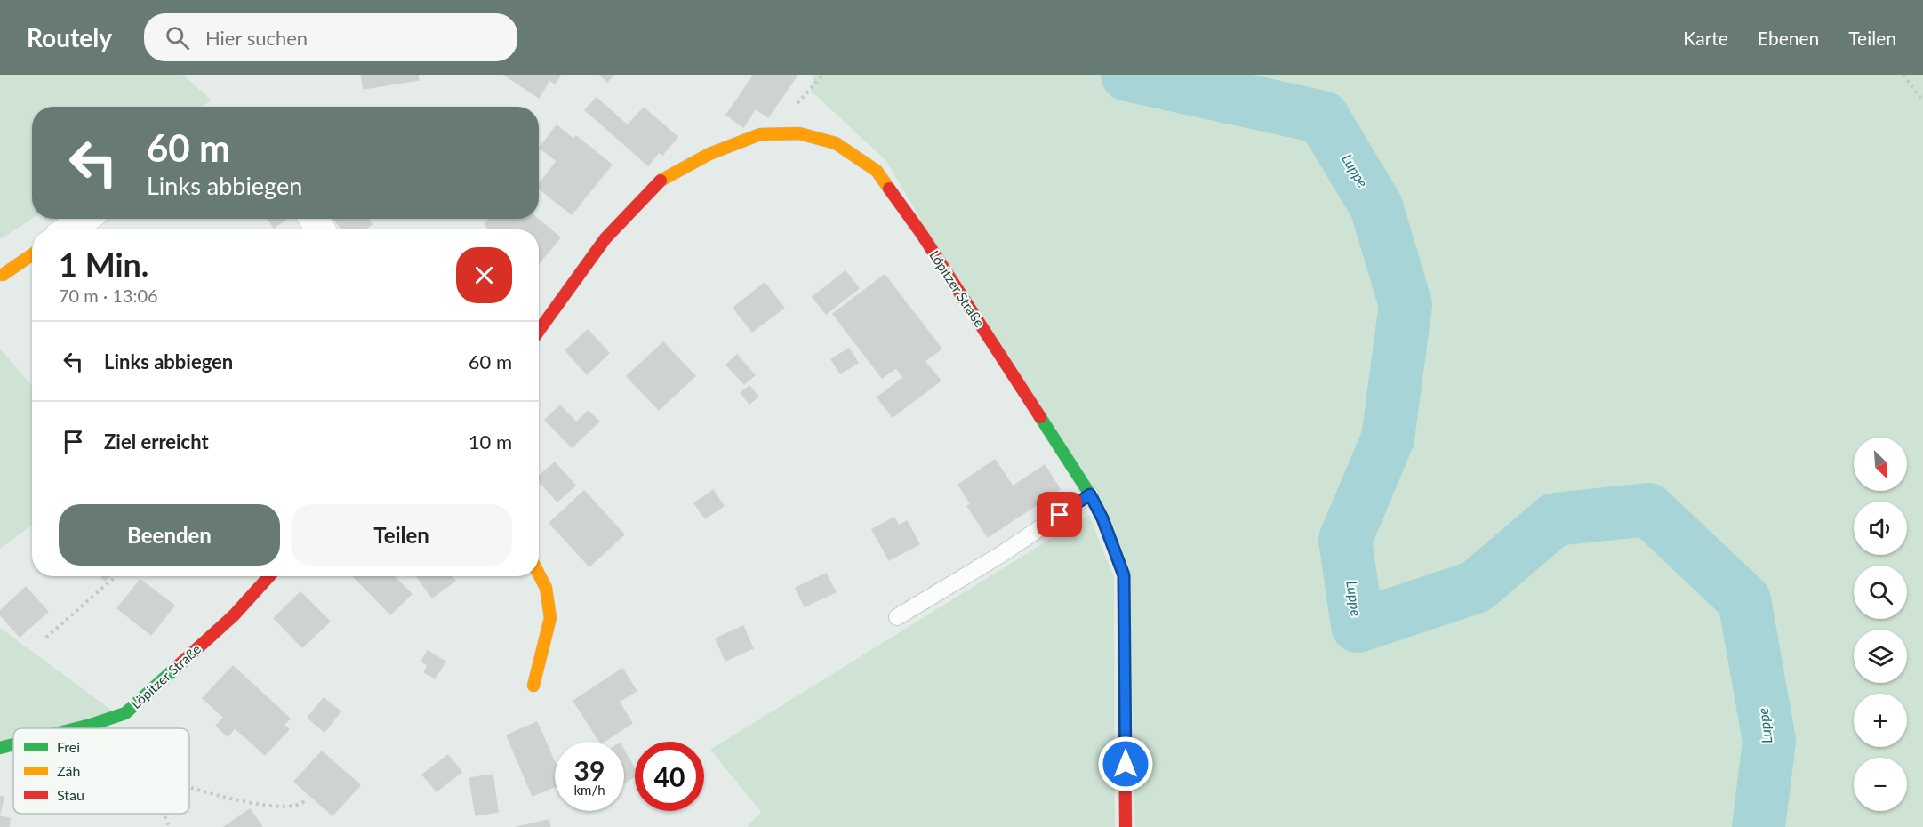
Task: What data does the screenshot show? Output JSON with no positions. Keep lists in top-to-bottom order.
{
  "streets": {
    "street": ["Löpitzer Straße"]
  },
  "water": ["Luppe"],
  "legend": ["Frei", "Zäh", "Stau"],
  "north": "bottom right",
  "page": {
    "header": "Routely",
    "search": "Hier suchen",
    "nav": ["Karte", "Ebenen", "Teilen"],
    "turn": ["60 m", "Links abbiegen"],
    "heading": ["1 Min.", "70 m · 13:06"],
    "list": [
      {
        "name": "Links abbiegen",
        "value": "60 m"
      },
      {
        "name": "Ziel erreicht",
        "value": "10 m"
      }
    ],
    "map_buttons": ["+", "−"],
    "buttons": ["Beenden", "Teilen"],
    "speed": "39 km/h",
    "limit": "40"
  }
}
